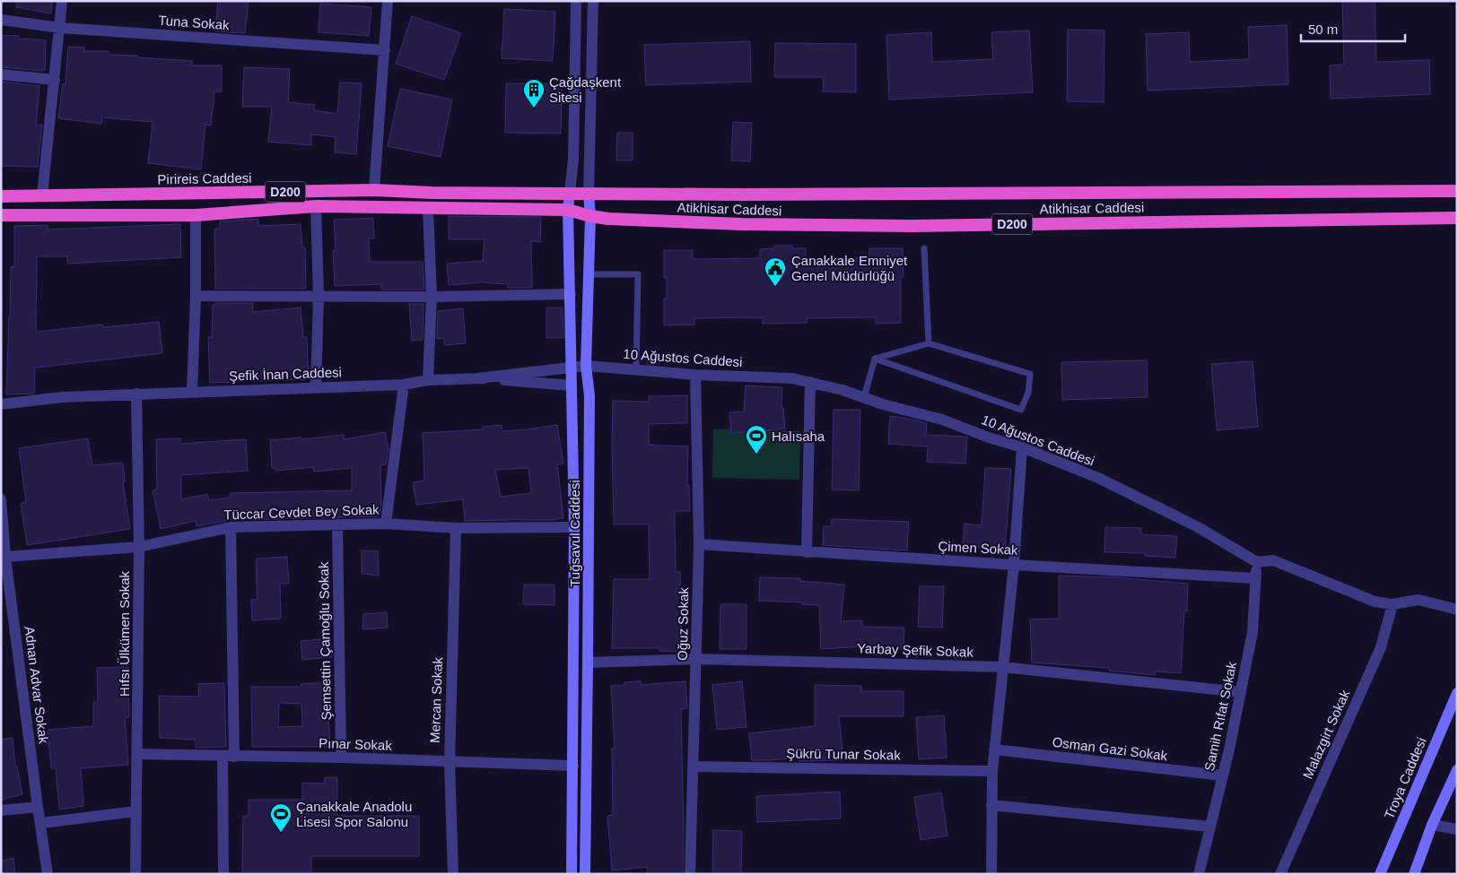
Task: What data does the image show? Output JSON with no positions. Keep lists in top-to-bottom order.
{
  "streets": {
    "highway": ["Pirireis Caddesi", "D200", "Atikhisar Caddesi"],
    "main road": ["Tuğsavul Caddesi", "Troya Caddesi"],
    "street": [
      "Tuna Sokak",
      "10 Ağustos Caddesi",
      "Şefik İnan Caddesi",
      "Tüccar Cevdet Bey Sokak",
      "Çimen Sokak",
      "Oğuz Sokak",
      "Hıfsı Ülkümen Sokak",
      "Şemsettin Çamoğlu Sokak",
      "Yarbay Şefik Sokak",
      "Adnan Advar Sokak",
      "Mercan Sokak",
      "Samih Rıfat Sokak",
      "Malazgirt Sokak",
      "Pınar Sokak",
      "Osman Gazi Sokak",
      "Şükrü Tunar Sokak"
    ]
  },
  "crossings": [
    ["Pirireis Caddesi", "Atikhisar Caddesi"],
    ["D200", "Atikhisar Caddesi"],
    ["Atikhisar Caddesi", "Tuğsavul Caddesi"],
    ["10 Ağustos Caddesi", "Şefik İnan Caddesi"],
    ["10 Ağustos Caddesi", "Tuğsavul Caddesi"],
    ["10 Ağustos Caddesi", "Oğuz Sokak"],
    ["10 Ağustos Caddesi", "Samih Rıfat Sokak"],
    ["10 Ağustos Caddesi", "Malazgirt Sokak"],
    ["Şefik İnan Caddesi", "Hıfsı Ülkümen Sokak"],
    ["Tüccar Cevdet Bey Sokak", "Hıfsı Ülkümen Sokak"],
    ["Tüccar Cevdet Bey Sokak", "Şemsettin Çamoğlu Sokak"],
    ["Tüccar Cevdet Bey Sokak", "Adnan Advar Sokak"],
    ["Tüccar Cevdet Bey Sokak", "Mercan Sokak"],
    ["Tuğsavul Caddesi", "Yarbay Şefik Sokak"],
    ["Çimen Sokak", "Oğuz Sokak"],
    ["Çimen Sokak", "Samih Rıfat Sokak"],
    ["Oğuz Sokak", "Yarbay Şefik Sokak"],
    ["Oğuz Sokak", "Şükrü Tunar Sokak"],
    ["Hıfsı Ülkümen Sokak", "Pınar Sokak"],
    ["Şemsettin Çamoğlu Sokak", "Pınar Sokak"],
    ["Yarbay Şefik Sokak", "Samih Rıfat Sokak"],
    ["Mercan Sokak", "Pınar Sokak"],
    ["Samih Rıfat Sokak", "Osman Gazi Sokak"]
  ],
  "places": {
    "building": ["Çağdaşkent Sitesi"],
    "public building": ["Çanakkale Emniyet Genel Müdürlüğü"],
    "sports": ["Halısaha", "Çanakkale Anadolu Lisesi Spor Salonu"]
  },
  "scale_bar": "50 m"
}
